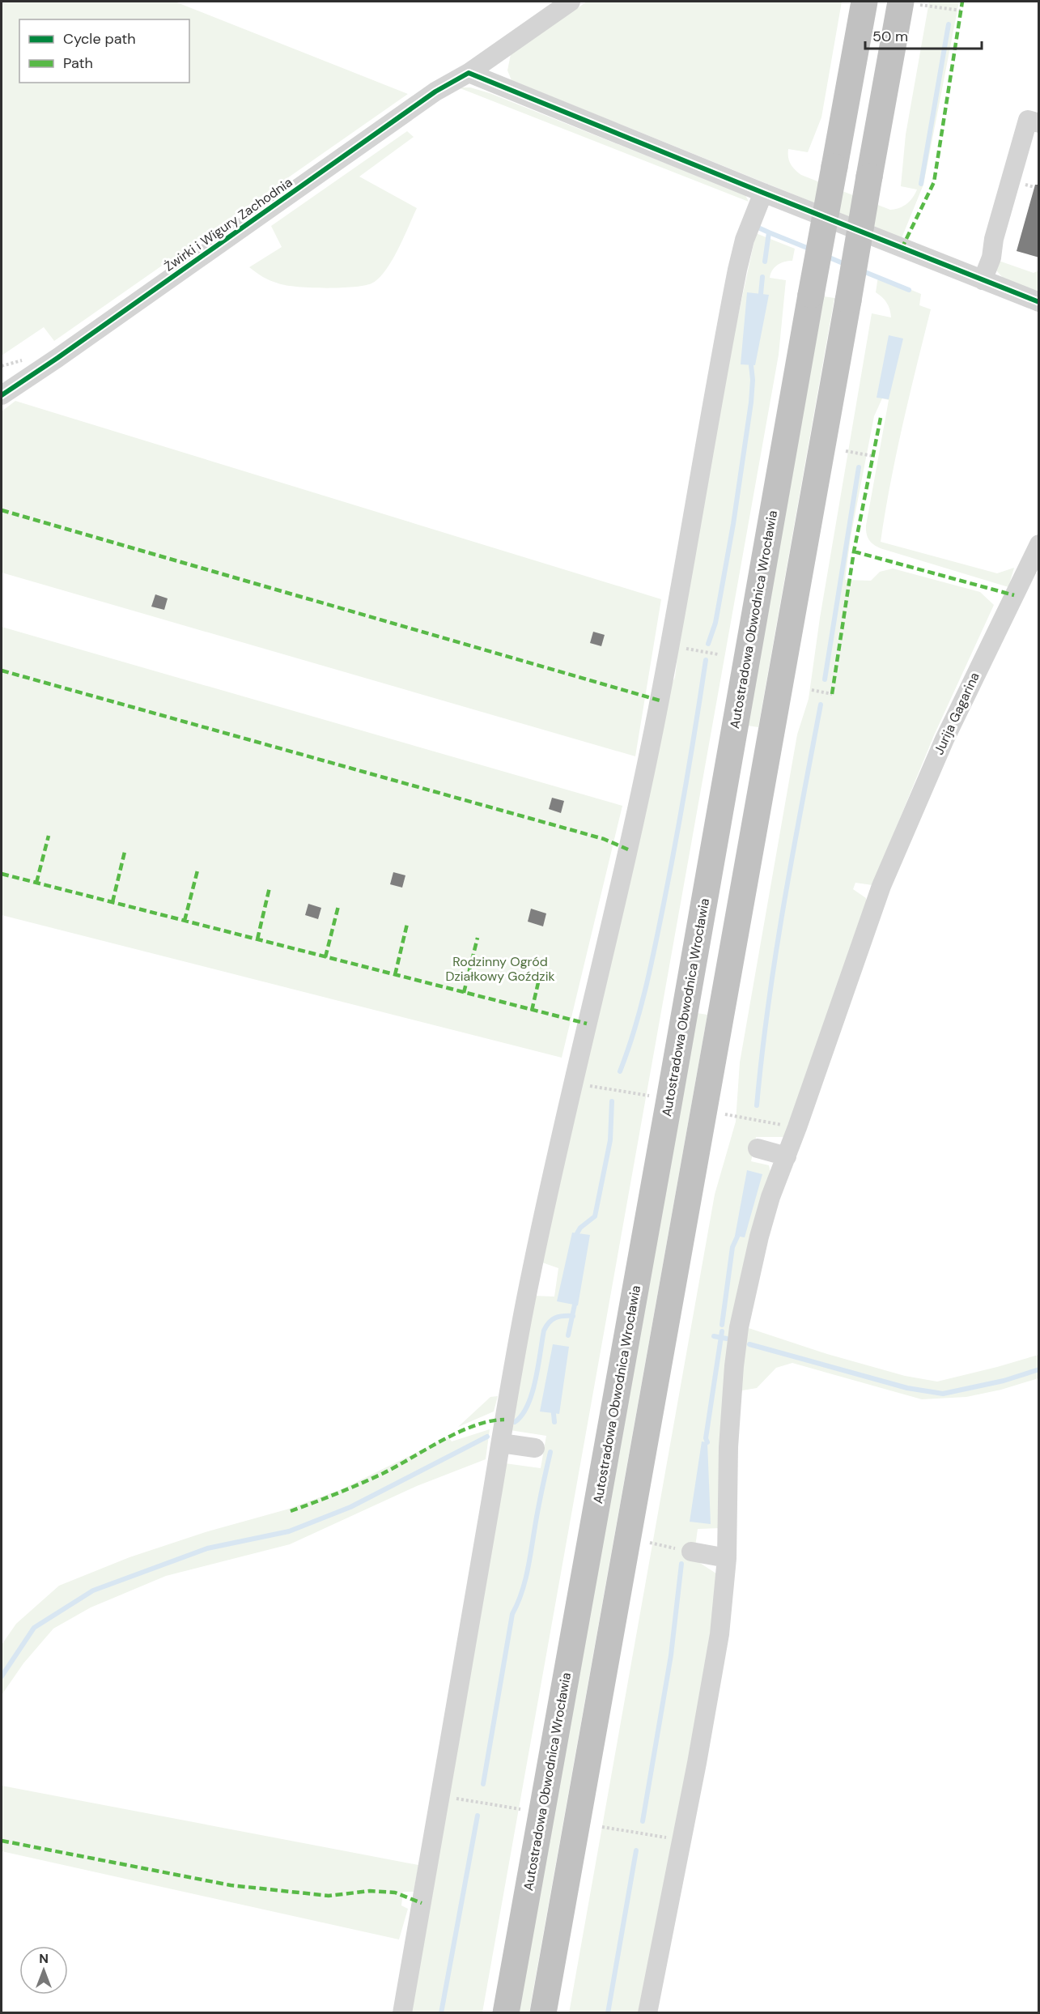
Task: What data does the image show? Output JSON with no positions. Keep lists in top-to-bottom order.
{
  "streets": {
    "highway": ["Autostradowa Obwodnica Wrocławia"],
    "street": ["Żwirki i Wigury Zachodnia", "Jurija Gagarina"]
  },
  "parks": ["Rodzinny Ogród Działkowy Goździk"],
  "legend": ["Cycle path", "Path"],
  "scale_bar": "50 m",
  "north": "top"
}
